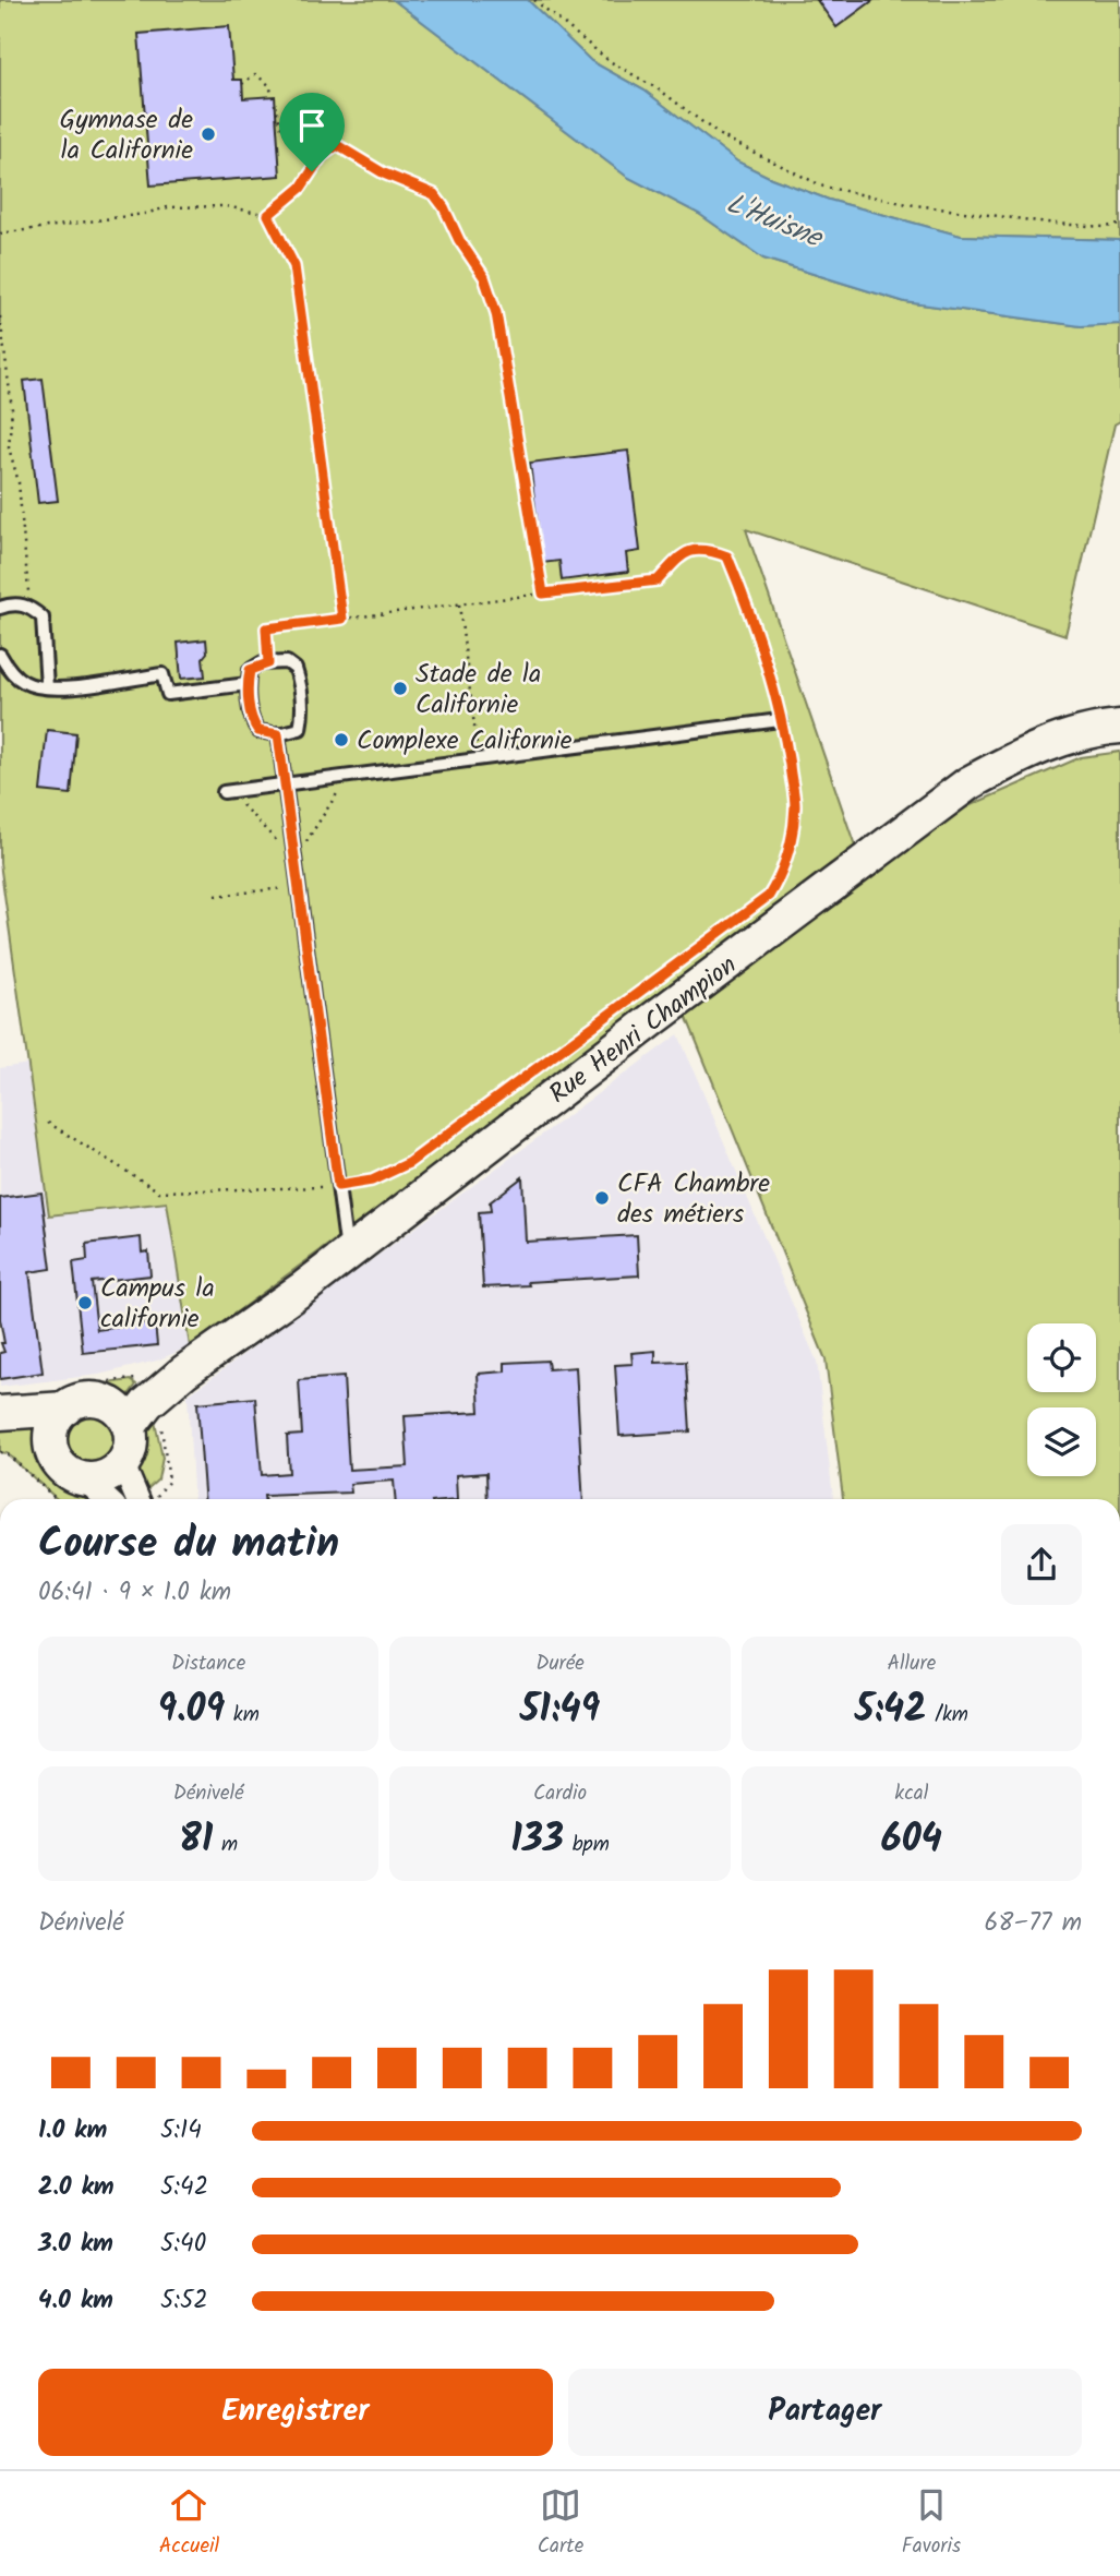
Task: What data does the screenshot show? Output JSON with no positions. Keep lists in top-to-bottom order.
{
  "streets": {
    "street": ["Rue Henri Champion"]
  },
  "water": ["L'Huisne"],
  "places": [
    "Gymnase de la Californie",
    "Stade de la Californie",
    "Complexe Californie",
    "CFA Chambre des métiers",
    "Campus la californie"
  ],
  "page": {
    "heading": ["Course du matin", "06:41 · 9 × 1.0 km"],
    "stats": [
      ["Distance", "9.09 km"],
      ["Durée", "51:49"],
      ["Allure", "5:42 /km"],
      ["Dénivelé", "81 m"],
      ["Cardio", "133 bpm"],
      ["kcal", "604"]
    ],
    "chart": ["Dénivelé", "68–77 m"],
    "list": [
      {
        "name": "1.0 km",
        "note": "5:14"
      },
      {
        "name": "2.0 km",
        "note": "5:42"
      },
      {
        "name": "3.0 km",
        "note": "5:40"
      },
      {
        "name": "4.0 km",
        "note": "5:52"
      }
    ],
    "buttons": ["Enregistrer", "Partager"],
    "tabs": ["Accueil", "Carte", "Favoris"]
  }
}
